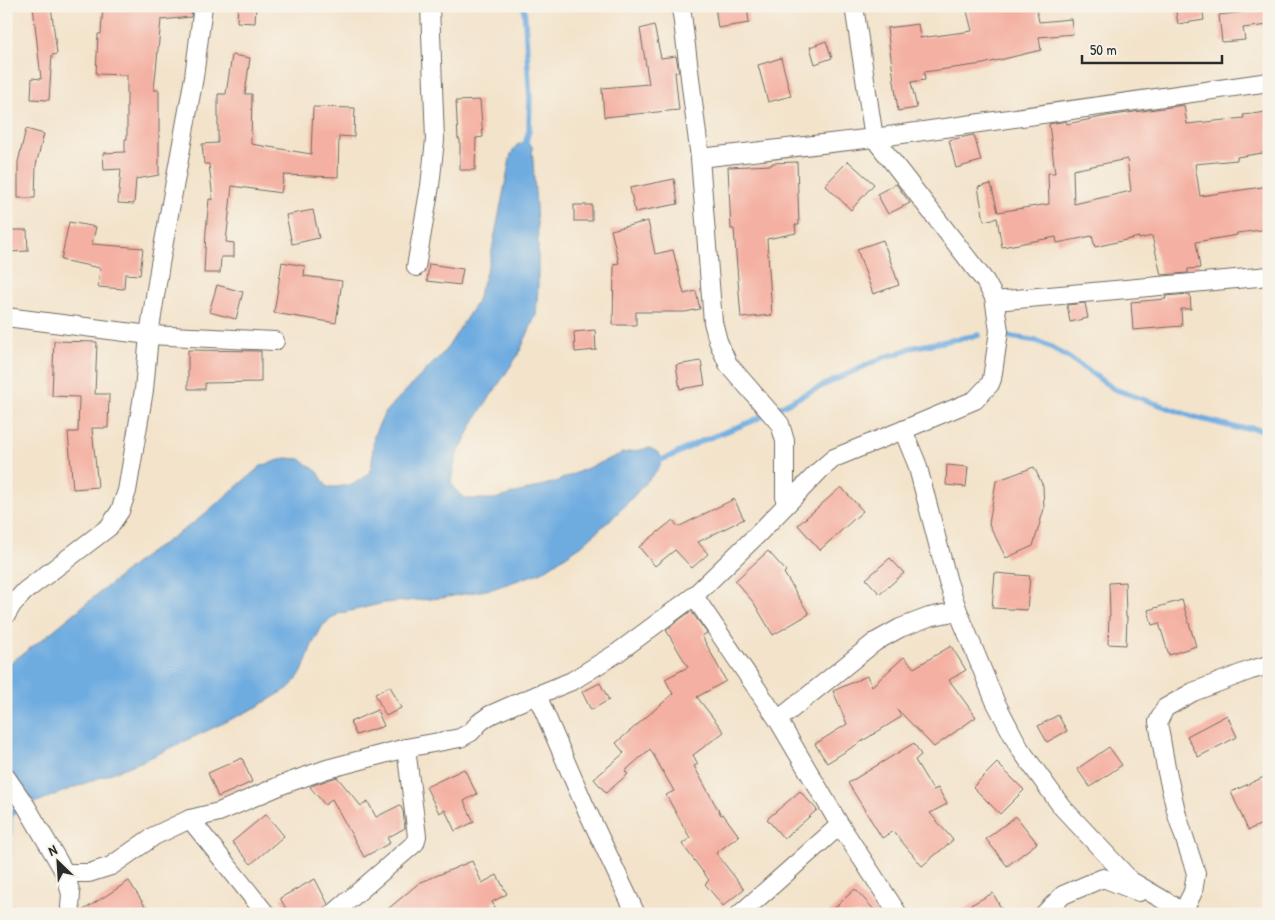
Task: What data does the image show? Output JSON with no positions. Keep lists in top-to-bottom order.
{
  "scale_bar": "50 m",
  "north": "top left"
}
